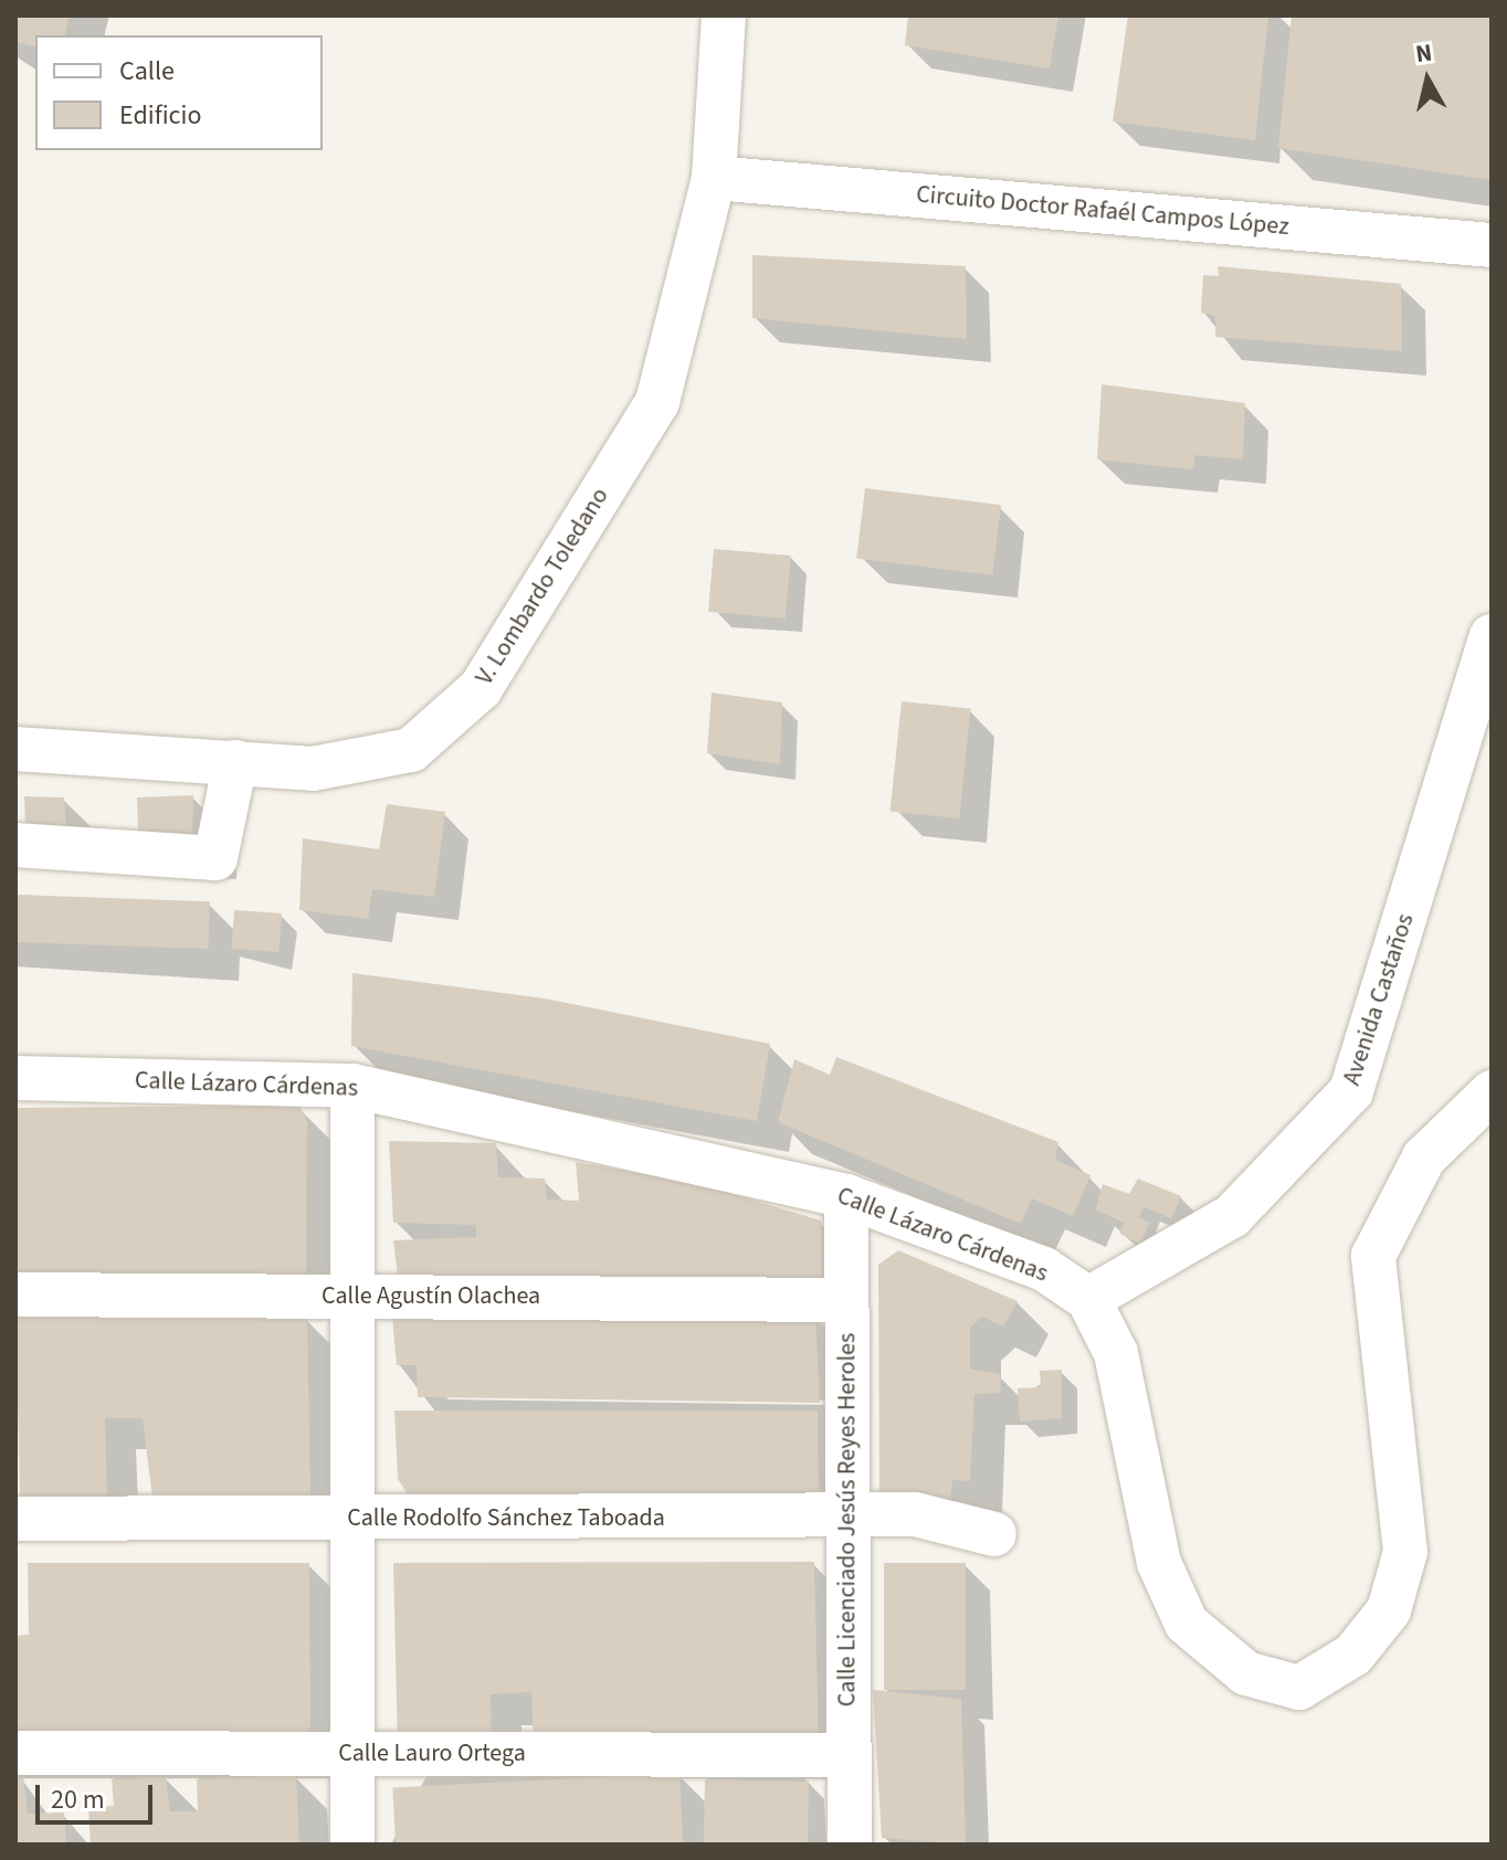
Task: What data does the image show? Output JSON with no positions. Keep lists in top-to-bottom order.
{
  "streets": {
    "street": [
      "Circuito Doctor Rafaél Campos López",
      "V. Lombardo Toledano",
      "Avenida Castaños",
      "Calle Lázaro Cárdenas",
      "Calle Agustín Olachea",
      "Calle Rodolfo Sánchez Taboada",
      "Calle Licenciado Jesús Reyes Heroles",
      "Calle Lauro Ortega"
    ]
  },
  "crossings": [
    ["Circuito Doctor Rafaél Campos López", "V. Lombardo Toledano"],
    ["Avenida Castaños", "Calle Lázaro Cárdenas"],
    ["Calle Lázaro Cárdenas", "Calle Licenciado Jesús Reyes Heroles"],
    ["Calle Agustín Olachea", "Calle Licenciado Jesús Reyes Heroles"],
    ["Calle Rodolfo Sánchez Taboada", "Calle Licenciado Jesús Reyes Heroles"],
    ["Calle Licenciado Jesús Reyes Heroles", "Calle Lauro Ortega"]
  ],
  "legend": ["Calle", "Edificio"],
  "scale_bar": "20 m",
  "north": "top"
}
